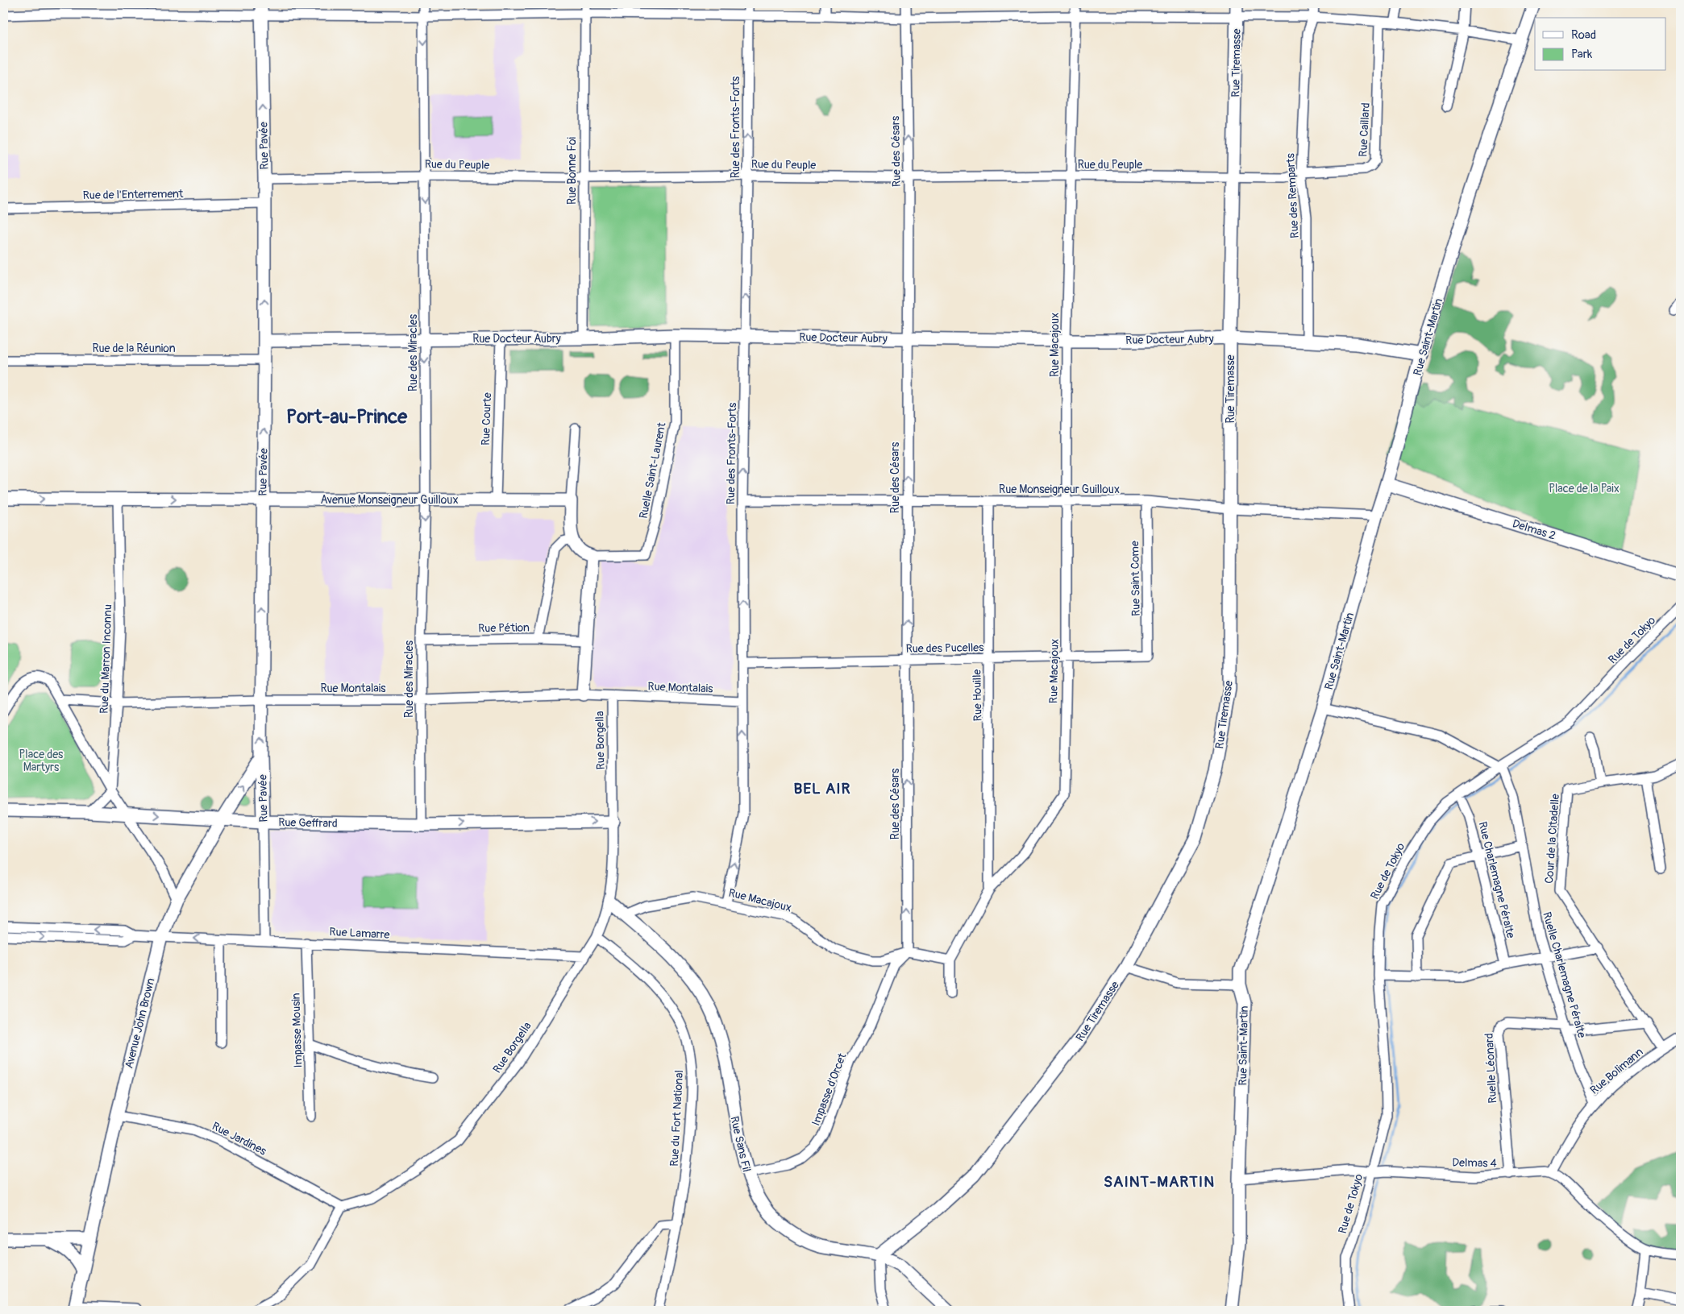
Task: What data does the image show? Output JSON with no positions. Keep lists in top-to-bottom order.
{
  "streets": {
    "street": [
      "Rue Tiremasse",
      "Rue des Fronts-Forts",
      "Rue Caillard",
      "Rue Pavée",
      "Rue des Césars",
      "Rue du Peuple",
      "Rue Bonne Foi",
      "Rue de l'Enterrement",
      "Rue des Remparts",
      "Rue Saint-Martin",
      "Rue Docteur Aubry",
      "Rue Macajoux",
      "Rue de la Réunion",
      "Rue des Miracles",
      "Rue Courte",
      "Ruelle Saint-Laurent",
      "Rue Monseigneur Guilloux",
      "Avenue Monseigneur Guilloux",
      "Delmas 2",
      "Rue Saint Come",
      "Rue Pétion",
      "Rue de Tokyo",
      "Rue des Pucelles",
      "Rue du Marron Inconnu",
      "Rue Montalais",
      "Rue Houille",
      "Rue Borgella",
      "Rue Geffrard",
      "Cour de la Citadelle",
      "Rue Charlemagne Péralte",
      "Rue Lamarre",
      "Ruelle Charlemagne Péralte",
      "Avenue John Brown",
      "Impasse Mousin",
      "Ruelle Léonard",
      "Rue Bolimann",
      "Impasse d'Orcet",
      "Rue du Fort National",
      "Rue Jardines",
      "Rue Sans Fil",
      "Delmas 4"
    ]
  },
  "crossings": [
    ["Rue Tiremasse", "Rue du Peuple"],
    ["Rue Tiremasse", "Rue Docteur Aubry"],
    ["Rue Tiremasse", "Rue Monseigneur Guilloux"],
    ["Rue Tiremasse", "Rue Sans Fil"],
    ["Rue des Fronts-Forts", "Rue du Peuple"],
    ["Rue des Fronts-Forts", "Rue Docteur Aubry"],
    ["Rue des Fronts-Forts", "Rue Macajoux"],
    ["Rue des Fronts-Forts", "Rue Monseigneur Guilloux"],
    ["Rue des Fronts-Forts", "Rue des Pucelles"],
    ["Rue des Fronts-Forts", "Rue Montalais"],
    ["Rue Caillard", "Rue du Peuple"],
    ["Rue Caillard", "Rue des Remparts"],
    ["Rue Pavée", "Rue du Peuple"],
    ["Rue Pavée", "Rue de l'Enterrement"],
    ["Rue Pavée", "Rue Docteur Aubry"],
    ["Rue Pavée", "Rue de la Réunion"],
    ["Rue Pavée", "Avenue Monseigneur Guilloux"],
    ["Rue Pavée", "Rue Montalais"],
    ["Rue Pavée", "Rue Geffrard"],
    ["Rue Pavée", "Rue Lamarre"],
    ["Rue Pavée", "Avenue John Brown"],
    ["Rue des Césars", "Rue du Peuple"],
    ["Rue des Césars", "Rue Docteur Aubry"],
    ["Rue des Césars", "Rue Macajoux"],
    ["Rue des Césars", "Rue Monseigneur Guilloux"],
    ["Rue des Césars", "Rue des Pucelles"],
    ["Rue des Césars", "Impasse d'Orcet"],
    ["Rue du Peuple", "Rue Bonne Foi"],
    ["Rue du Peuple", "Rue des Remparts"],
    ["Rue du Peuple", "Rue Macajoux"],
    ["Rue du Peuple", "Rue des Miracles"],
    ["Rue Bonne Foi", "Rue Docteur Aubry"],
    ["Rue des Remparts", "Rue Docteur Aubry"],
    ["Rue Saint-Martin", "Rue Docteur Aubry"],
    ["Rue Saint-Martin", "Rue Monseigneur Guilloux"],
    ["Rue Saint-Martin", "Delmas 2"],
    ["Rue Saint-Martin", "Delmas 4"],
    ["Rue Docteur Aubry", "Rue Macajoux"],
    ["Rue Docteur Aubry", "Rue des Miracles"],
    ["Rue Docteur Aubry", "Rue Courte"],
    ["Rue Docteur Aubry", "Ruelle Saint-Laurent"],
    ["Rue Macajoux", "Rue Monseigneur Guilloux"],
    ["Rue Macajoux", "Rue des Pucelles"],
    ["Rue Macajoux", "Rue Houille"],
    ["Rue Macajoux", "Impasse d'Orcet"],
    ["Rue Macajoux", "Rue Sans Fil"],
    ["Rue des Miracles", "Avenue Monseigneur Guilloux"],
    ["Rue des Miracles", "Rue Pétion"],
    ["Rue des Miracles", "Rue Montalais"],
    ["Rue des Miracles", "Rue Geffrard"],
    ["Rue Courte", "Avenue Monseigneur Guilloux"],
    ["Rue Monseigneur Guilloux", "Rue Saint Come"],
    ["Rue Monseigneur Guilloux", "Rue Houille"],
    ["Avenue Monseigneur Guilloux", "Rue du Marron Inconnu"],
    ["Rue Saint Come", "Rue des Pucelles"],
    ["Rue de Tokyo", "Ruelle Charlemagne Péralte"],
    ["Rue de Tokyo", "Delmas 4"],
    ["Rue des Pucelles", "Rue Houille"],
    ["Rue du Marron Inconnu", "Rue Montalais"],
    ["Rue Montalais", "Rue Borgella"],
    ["Rue Borgella", "Rue Geffrard"],
    ["Rue Borgella", "Rue Lamarre"],
    ["Rue Borgella", "Rue du Fort National"],
    ["Rue Borgella", "Rue Jardines"],
    ["Rue Borgella", "Rue Sans Fil"],
    ["Rue Geffrard", "Avenue John Brown"],
    ["Cour de la Citadelle", "Ruelle Léonard"],
    ["Cour de la Citadelle", "Rue Bolimann"],
    ["Rue Lamarre", "Avenue John Brown"],
    ["Rue Lamarre", "Impasse Mousin"],
    ["Ruelle Charlemagne Péralte", "Ruelle Léonard"],
    ["Ruelle Charlemagne Péralte", "Rue Bolimann"],
    ["Avenue John Brown", "Rue Jardines"],
    ["Ruelle Léonard", "Delmas 4"],
    ["Rue Bolimann", "Delmas 4"],
    ["Impasse d'Orcet", "Rue Sans Fil"]
  ],
  "one_way": [
    "Rue des Fronts-Forts",
    "Rue Pavée",
    "Rue des Césars",
    "Rue des Miracles",
    "Avenue Monseigneur Guilloux",
    "Rue Geffrard"
  ],
  "districts": ["Port-au-Prince", "BEL AIR", "SAINT-MARTIN"],
  "parks": ["Place de la Paix", "Place des Martyrs"],
  "legend": ["Road", "Park"]
}
